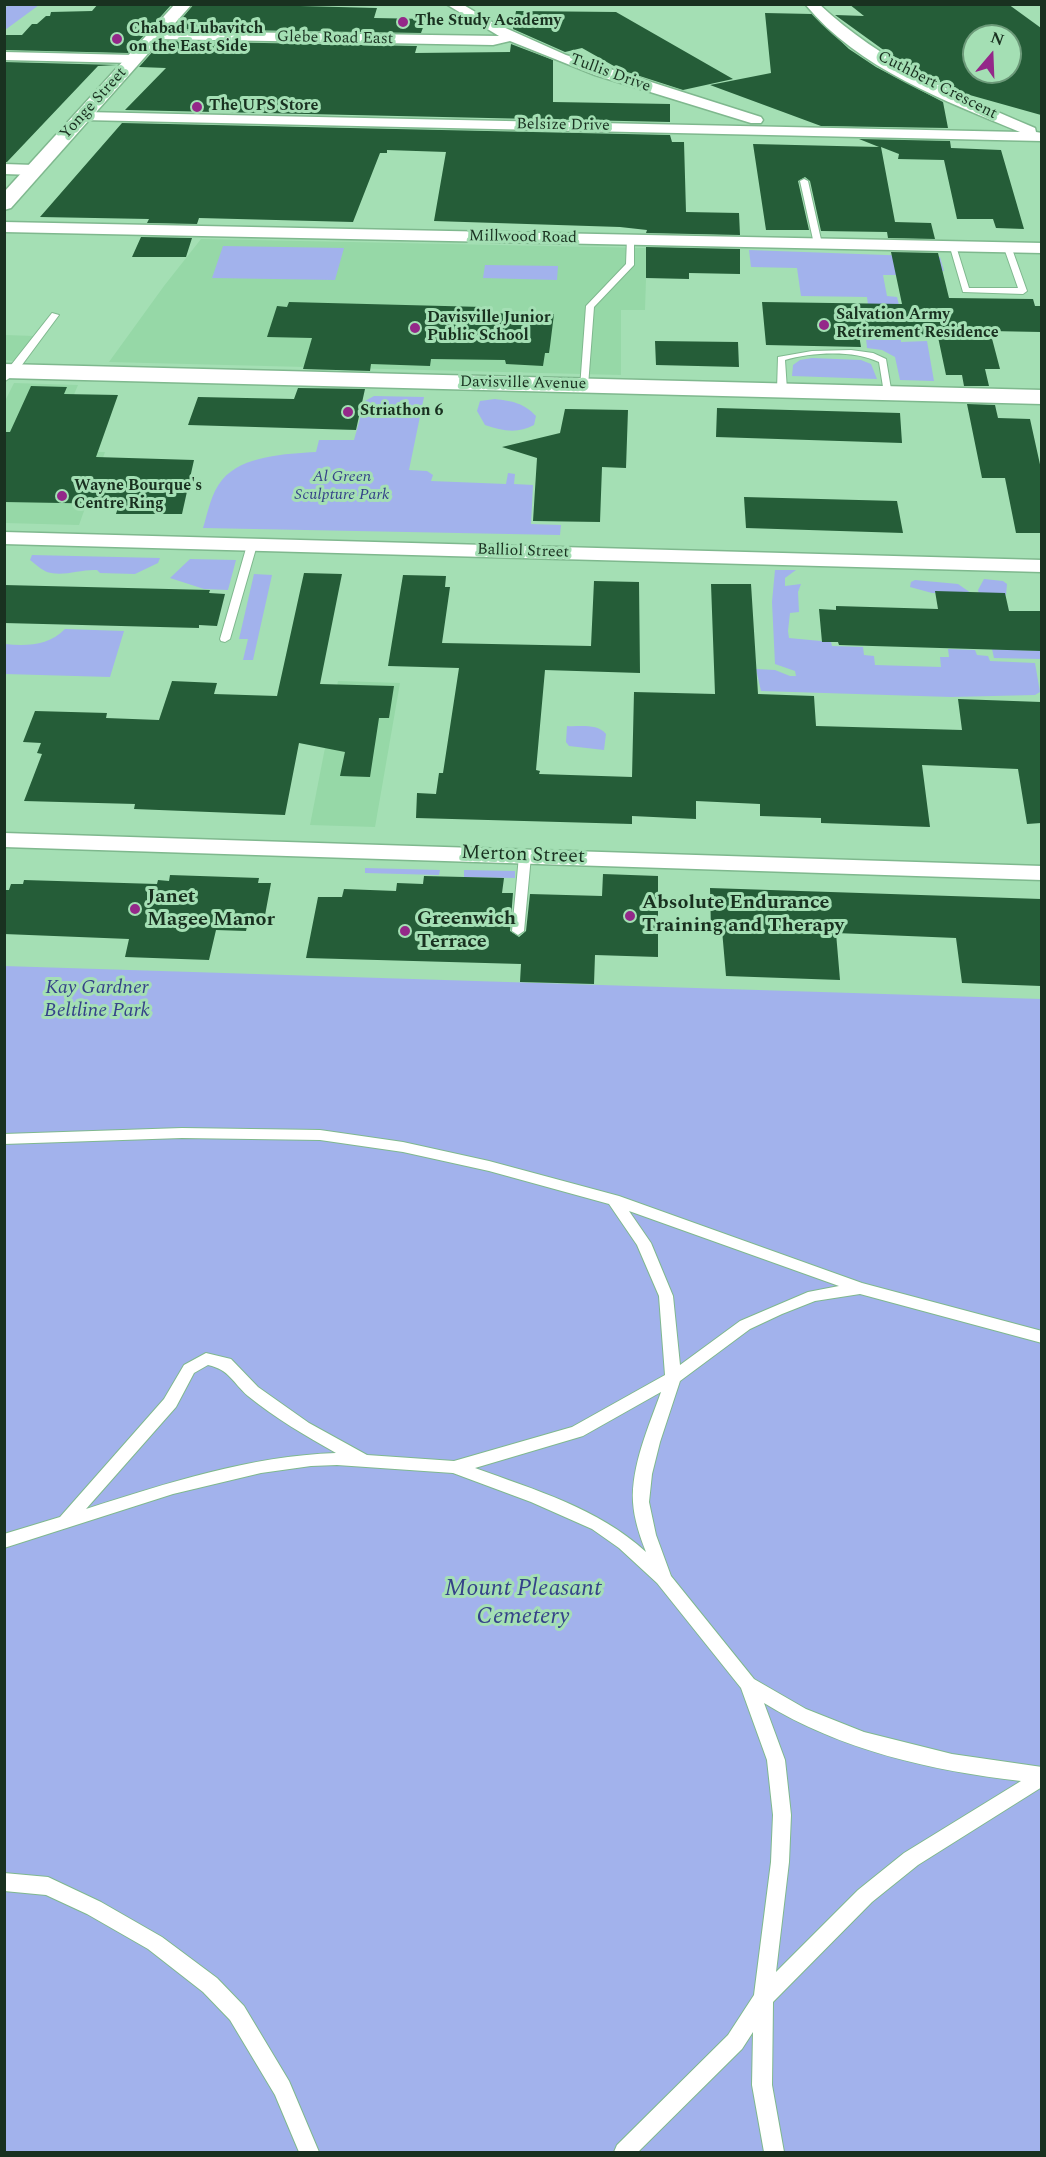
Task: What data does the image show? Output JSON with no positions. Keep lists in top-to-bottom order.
{
  "streets": {
    "street": [
      "Glebe Road East",
      "Tullis Drive",
      "Cuthbert Crescent",
      "Yonge Street",
      "Belsize Drive",
      "Millwood Road",
      "Davisville Avenue",
      "Balliol Street",
      "Merton Street"
    ]
  },
  "crossings": [
    ["Glebe Road East", "Tullis Drive"],
    ["Glebe Road East", "Yonge Street"],
    ["Tullis Drive", "Belsize Drive"],
    ["Cuthbert Crescent", "Belsize Drive"],
    ["Yonge Street", "Belsize Drive"]
  ],
  "parks": ["Al Green Sculpture Park", "Kay Gardner Beltline Park", "Mount Pleasant Cemetery"],
  "places": [
    "The Study Academy",
    "Chabad Lubavitch on the East Side",
    "The UPS Store",
    "Salvation Army Retirement Residence",
    "Davisville Junior Public School",
    "Striathon 6",
    "Wayne Bourque's Centre Ring",
    "Janet Magee Manor",
    "Absolute Endurance Training and Therapy",
    "Greenwich Terrace"
  ],
  "north": "top"
}
